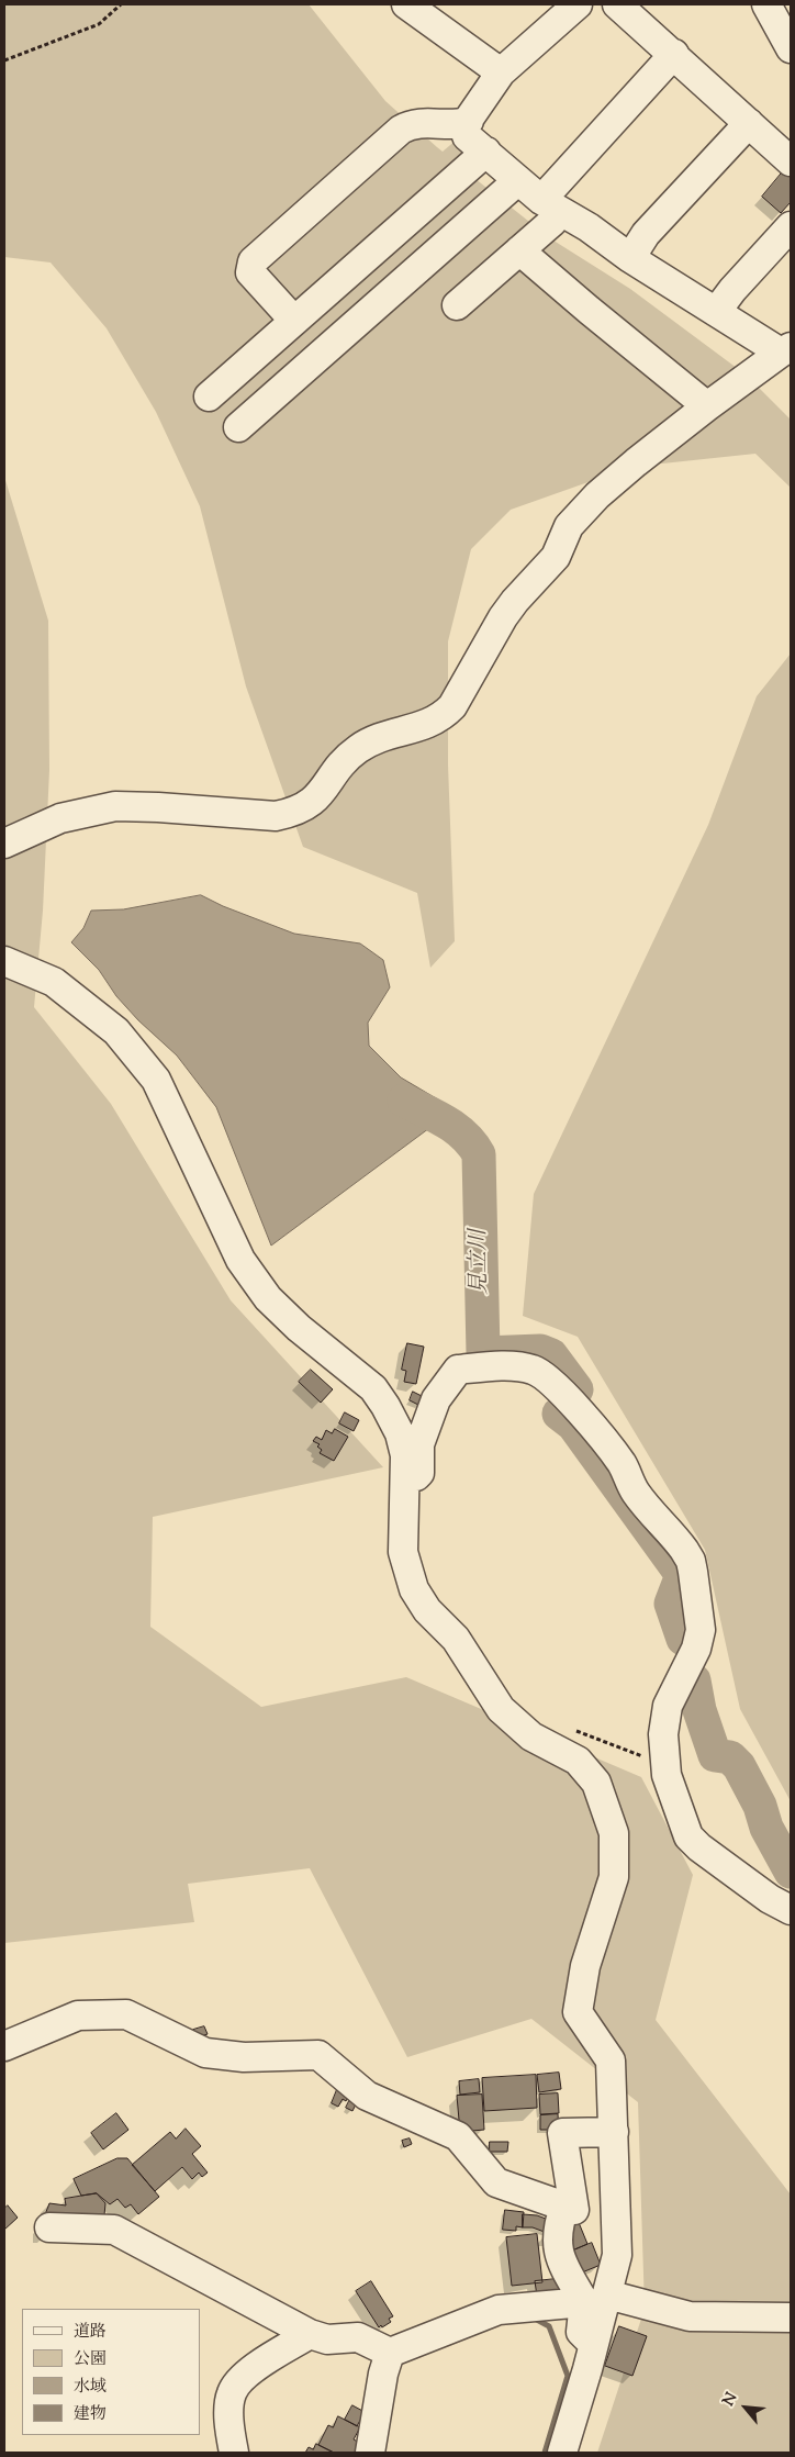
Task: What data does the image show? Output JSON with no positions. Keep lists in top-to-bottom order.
{
  "water": ["見立川"],
  "legend": [
    "道路",
    "公園",
    "水域",
    "建物"
  ],
  "north": "top left"
}
